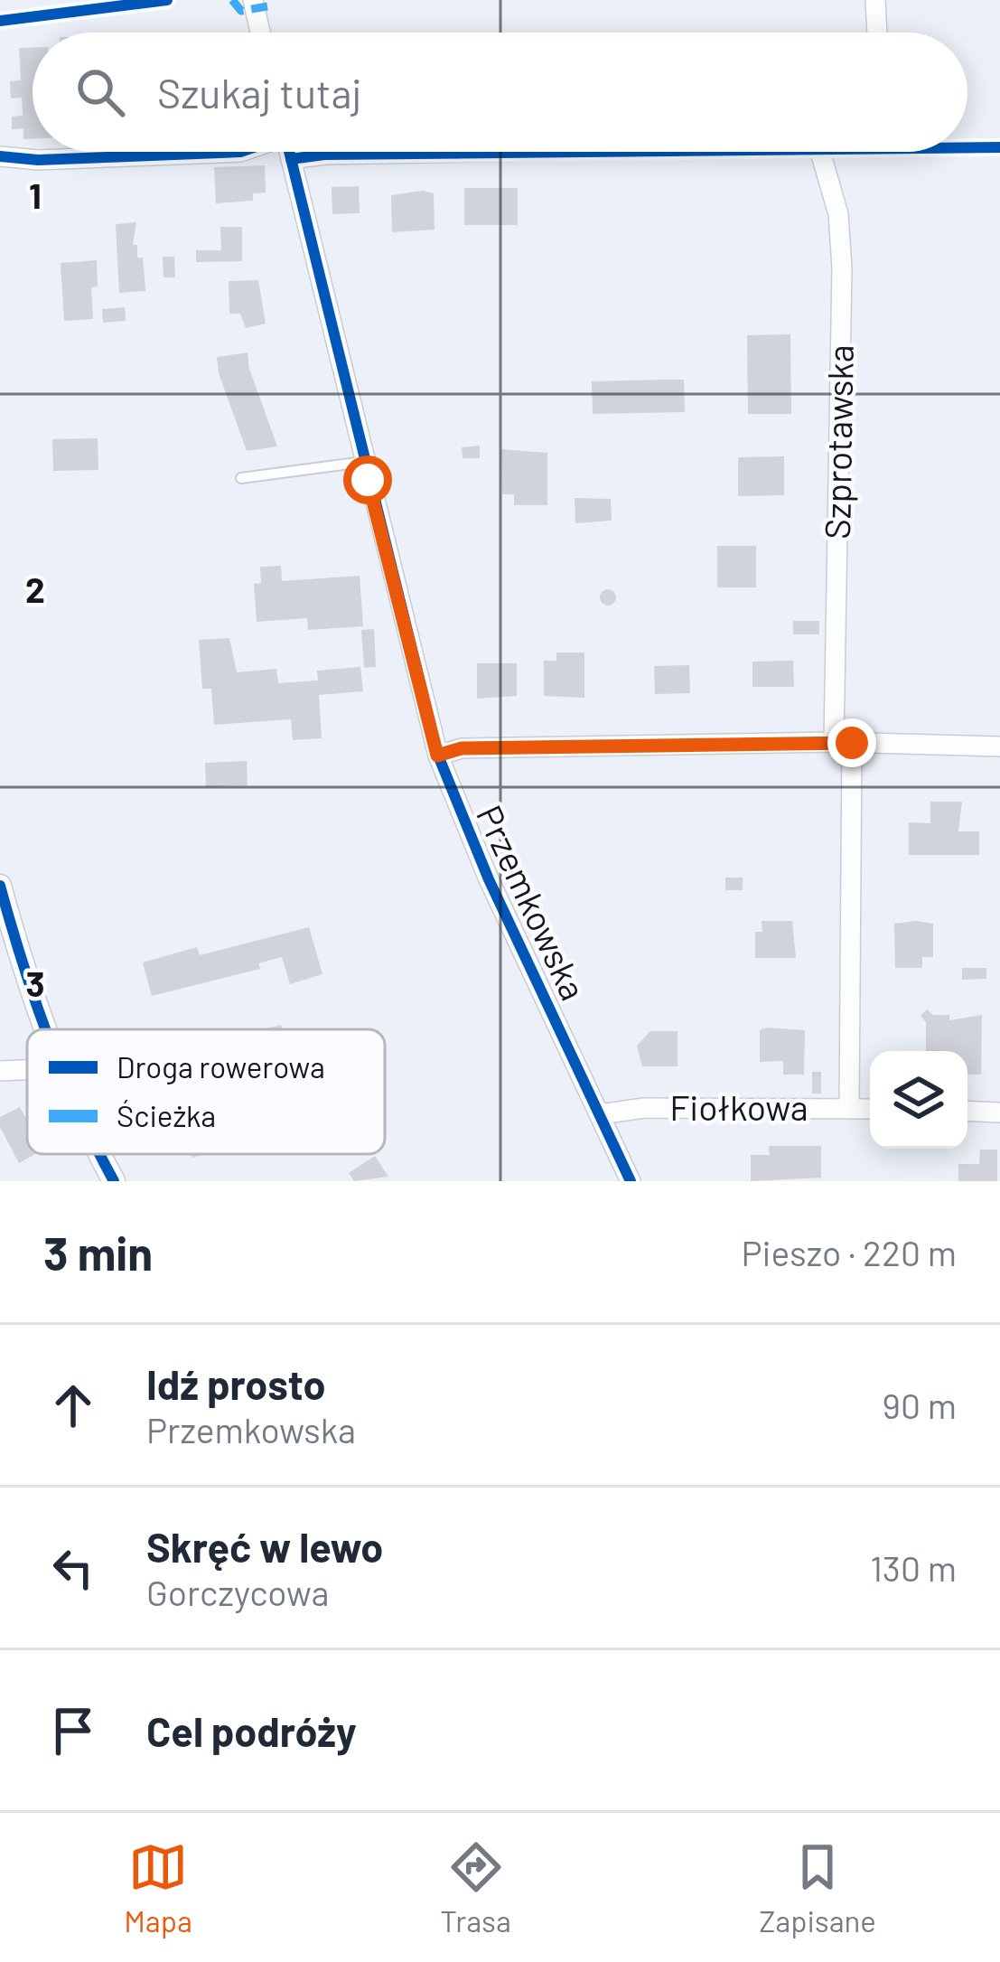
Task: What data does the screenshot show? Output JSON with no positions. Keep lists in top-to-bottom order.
{
  "streets": {
    "street": ["Szprotawska", "Przemkowska", "Fiołkowa"]
  },
  "crossings": [
    ["Szprotawska", "Fiołkowa"],
    ["Przemkowska", "Fiołkowa"]
  ],
  "legend": ["Droga rowerowa", "Ścieżka"],
  "page": {
    "search": "Szukaj tutaj",
    "heading": ["3 min", "Pieszo · 220 m"],
    "list": [
      ["Idź prosto", "Przemkowska", "90 m"],
      ["Skręć w lewo", "Gorczycowa", "130 m"],
      "Cel podróży"
    ],
    "nav": ["Mapa", "Trasa", "Zapisane"]
  },
  "grid": {
    "rows": ["1", "2", "3"]
  }
}
